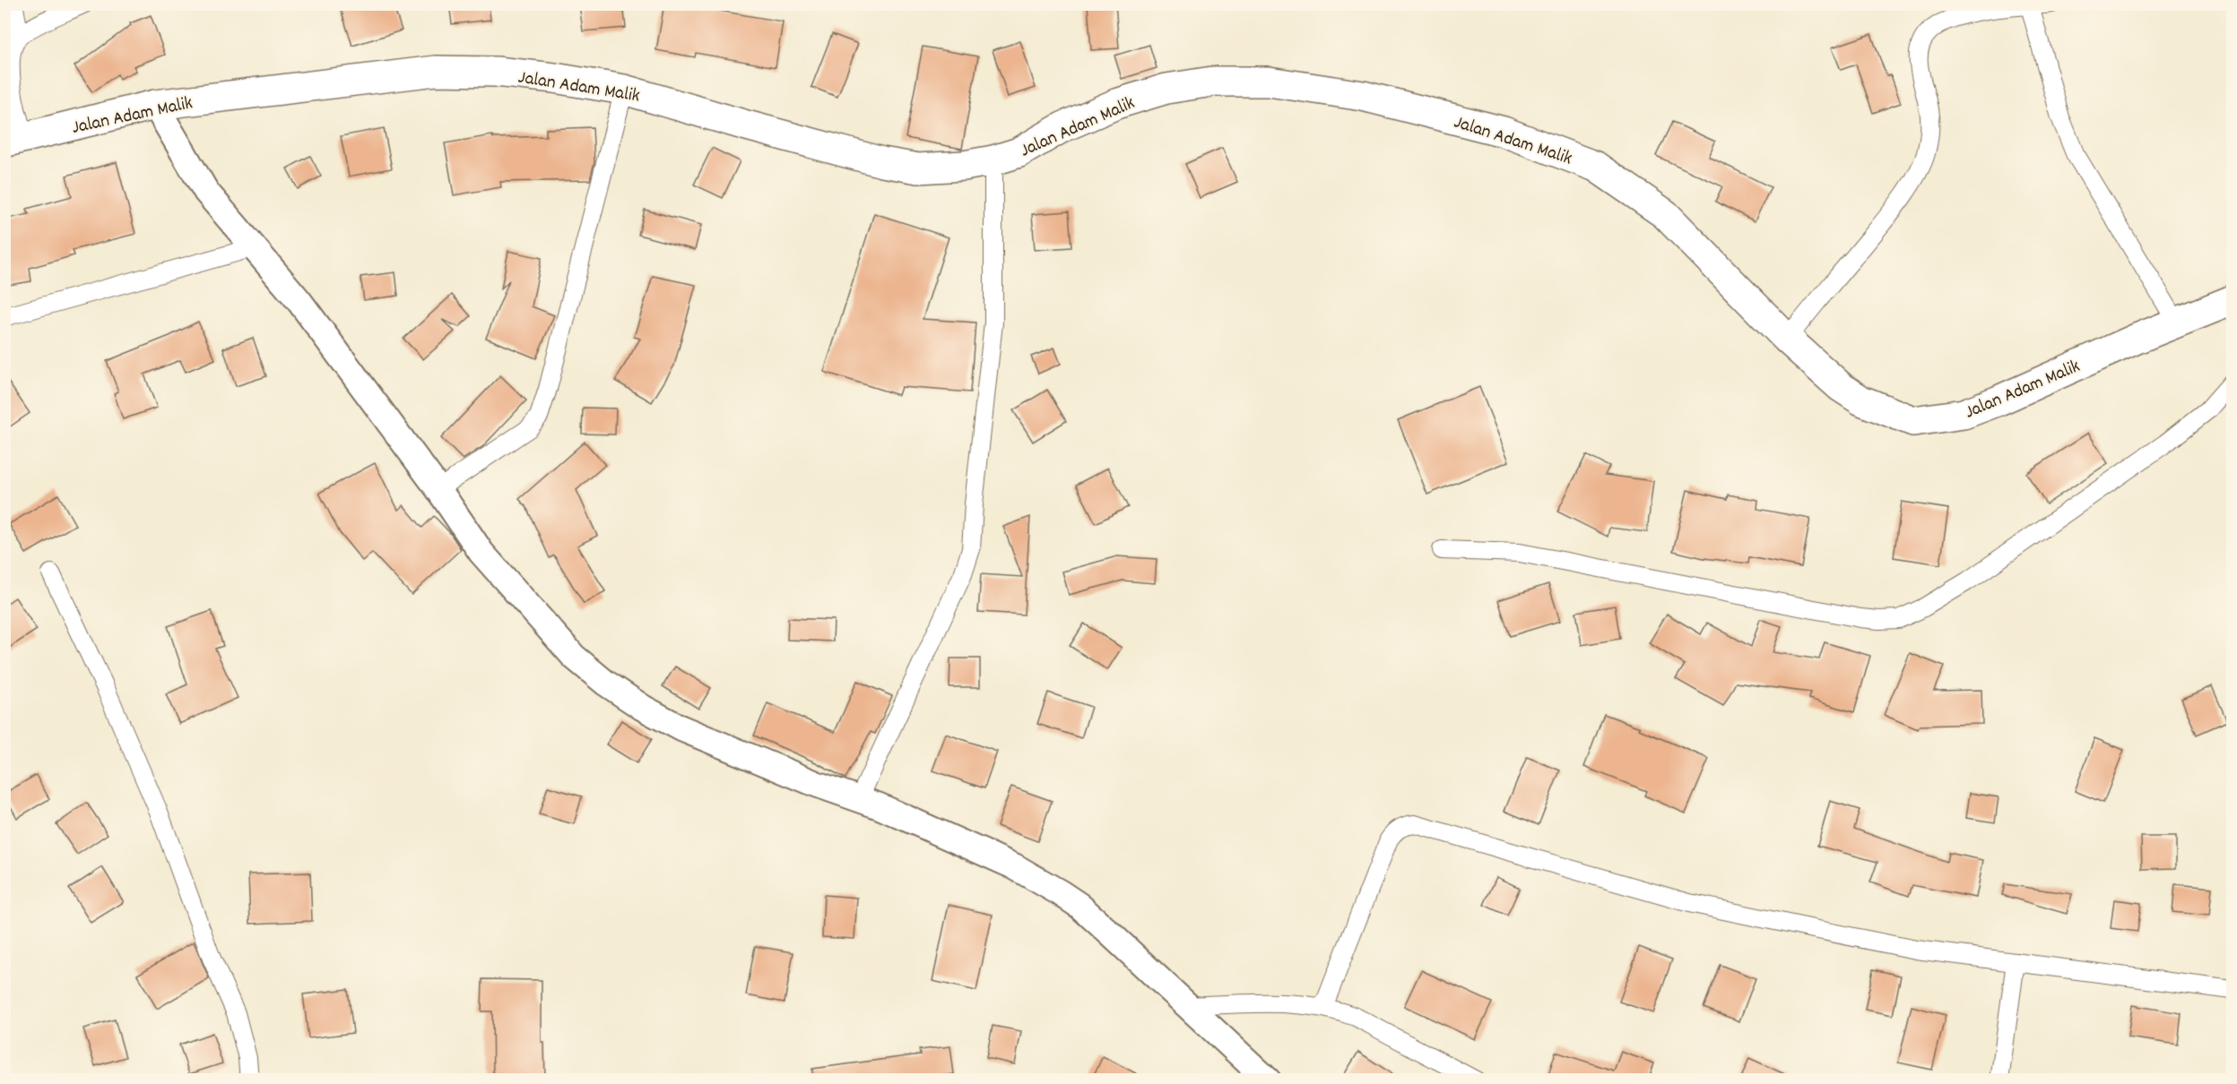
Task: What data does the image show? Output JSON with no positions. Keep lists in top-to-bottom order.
{
  "streets": {
    "highway": ["Jalan Adam Malik"]
  }
}
